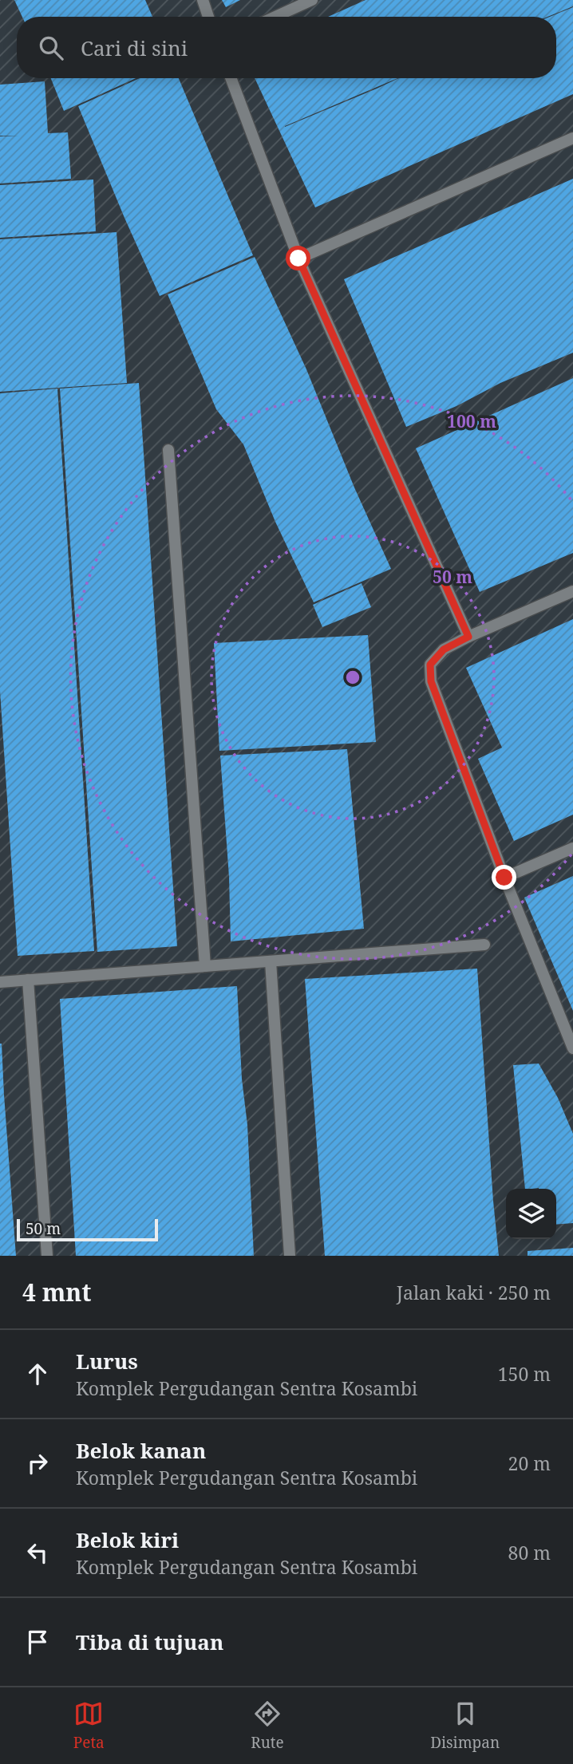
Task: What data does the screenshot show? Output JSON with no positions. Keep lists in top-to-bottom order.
{
  "scale_bar": "50 m",
  "page": {
    "search": "Cari di sini",
    "scale": "50 m",
    "heading": ["4 mnt", "Jalan kaki · 250 m"],
    "list": [
      ["Lurus", "Komplek Pergudangan Sentra Kosambi", "150 m"],
      ["Belok kanan", "Komplek Pergudangan Sentra Kosambi", "20 m"],
      ["Belok kiri", "Komplek Pergudangan Sentra Kosambi", "80 m"],
      "Tiba di tujuan"
    ],
    "nav": ["Peta", "Rute", "Disimpan"]
  },
  "rings": ["100 m", "50 m"]
}
